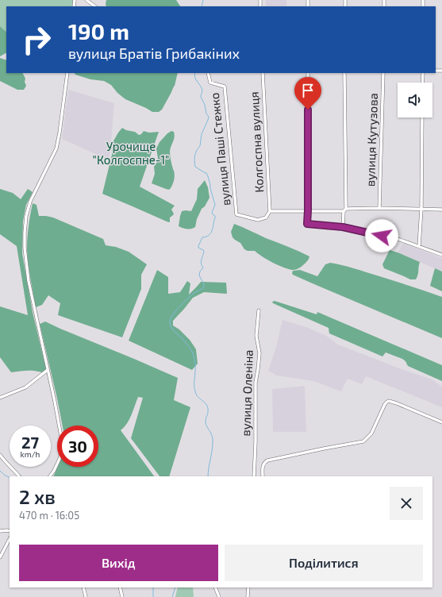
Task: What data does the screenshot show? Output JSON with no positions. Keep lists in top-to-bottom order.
{
  "streets": {
    "street": [
      "вулиця Кутузова",
      "Колгоспна вулиця",
      "вулиця Паші Стежко",
      "вулиця Оленіна"
    ]
  },
  "crossings": [
    ["Колгоспна вулиця", "вулиця Паші Стежко"]
  ],
  "parks": ["Урочище \"Колгоспне-1\""],
  "page": {
    "turn": ["190 m", "вулиця Братів Грибакіних"],
    "speed": "27 km/h",
    "limit": "30",
    "heading": ["2 хв", "470 m · 16:05"],
    "buttons": ["Вихід", "Поділитися"]
  }
}
